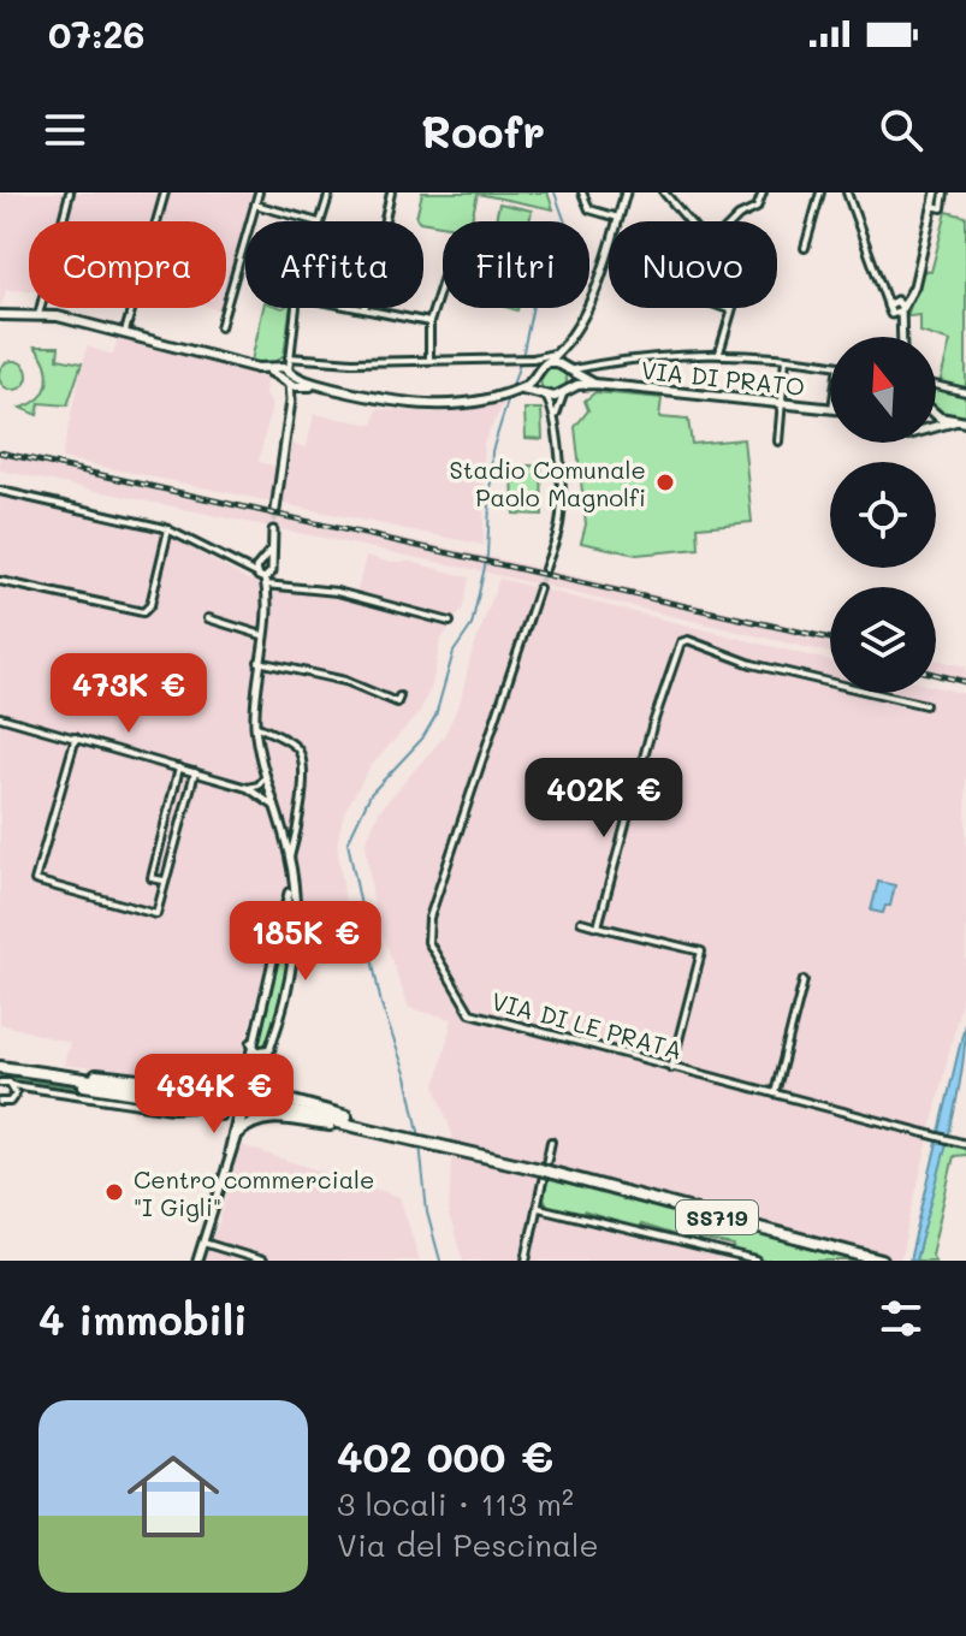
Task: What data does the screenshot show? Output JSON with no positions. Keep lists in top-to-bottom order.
{
  "streets": {
    "highway": ["SS719"],
    "main road": ["VIA DI PRATO"],
    "street": ["VIA DI LE PRATA"]
  },
  "places": ["Stadio Comunale Paolo Magnolfi", "Centro commerciale \"I Gigli\""],
  "north": "top",
  "page": {
    "status": "07:26",
    "header": "Roofr",
    "chip": [
      "Compra",
      "Affitta",
      "Filtri",
      "Nuovo"
    ],
    "price": [
      "473K €",
      "402K €",
      "185K €",
      "434K €"
    ],
    "heading": "4 immobili",
    "list": [
      {
        "name": "402 000 €",
        "note": "3 locali · 113 m² · Via del Pescinale"
      }
    ]
  }
}
